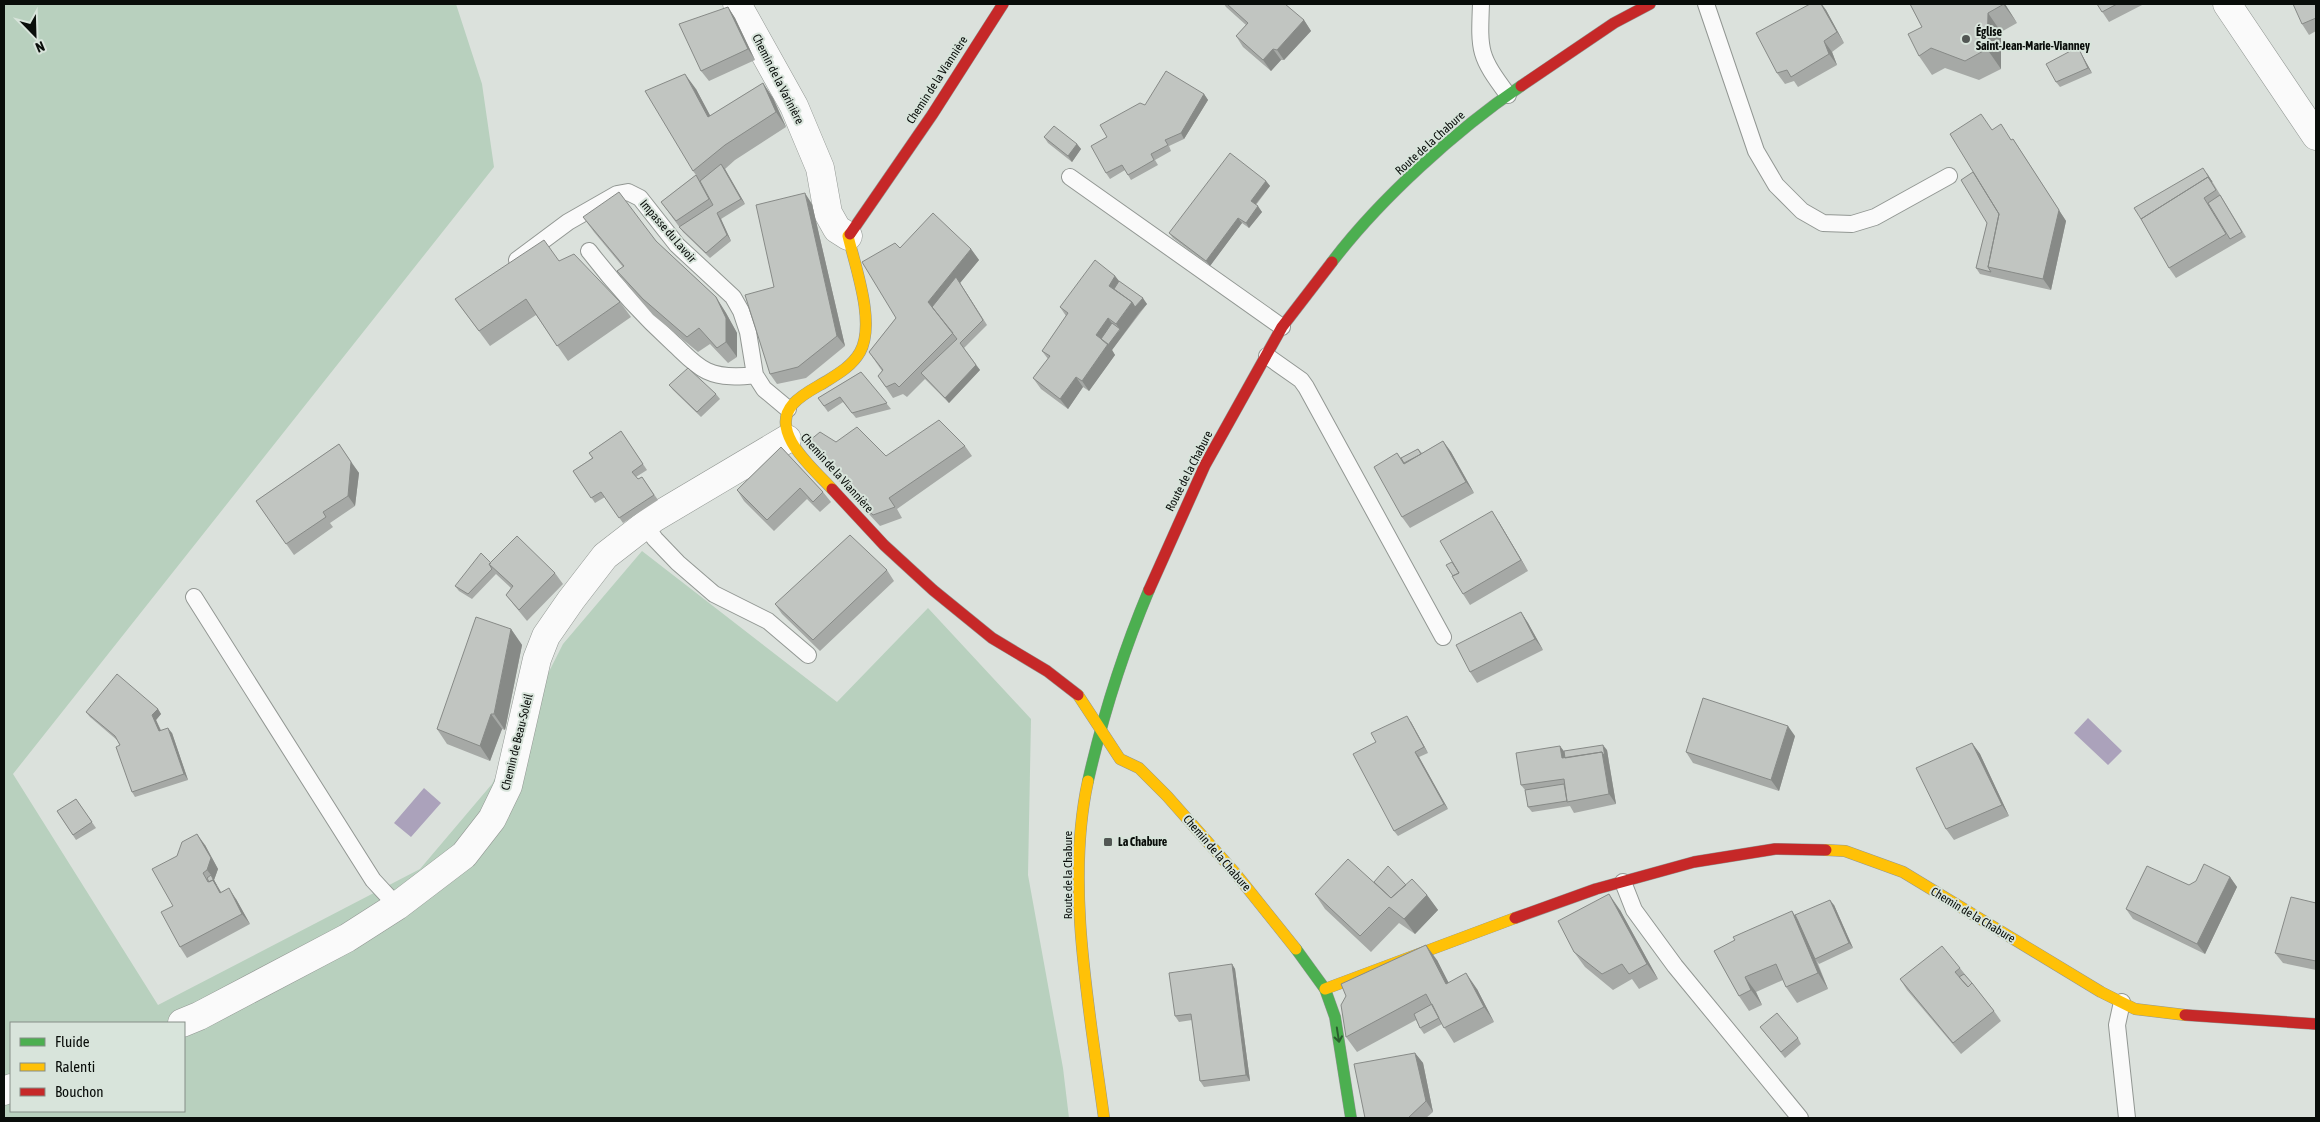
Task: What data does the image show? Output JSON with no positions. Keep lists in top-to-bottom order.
{
  "streets": {
    "street": [
      "Chemin de la Varinière",
      "Chemin de la Viannière",
      "Route de la Chabure",
      "Chemin de Beau-Soleil",
      "Chemin de la Chabure"
    ],
    "lane": ["Impasse du Lavoir"]
  },
  "crossings": [
    ["Chemin de la Varinière", "Chemin de la Viannière"],
    ["Chemin de la Viannière", "Route de la Chabure"],
    ["Chemin de la Viannière", "Impasse du Lavoir"],
    ["Chemin de la Viannière", "Chemin de Beau-Soleil"],
    ["Chemin de la Viannière", "Chemin de la Chabure"],
    ["Route de la Chabure", "Chemin de la Chabure"]
  ],
  "places": {
    "other": ["Église Saint-Jean-Marie-Vianney"],
    "transit": ["La Chabure"]
  },
  "legend": ["Fluide", "Ralenti", "Bouchon"],
  "north": "bottom right"
}
